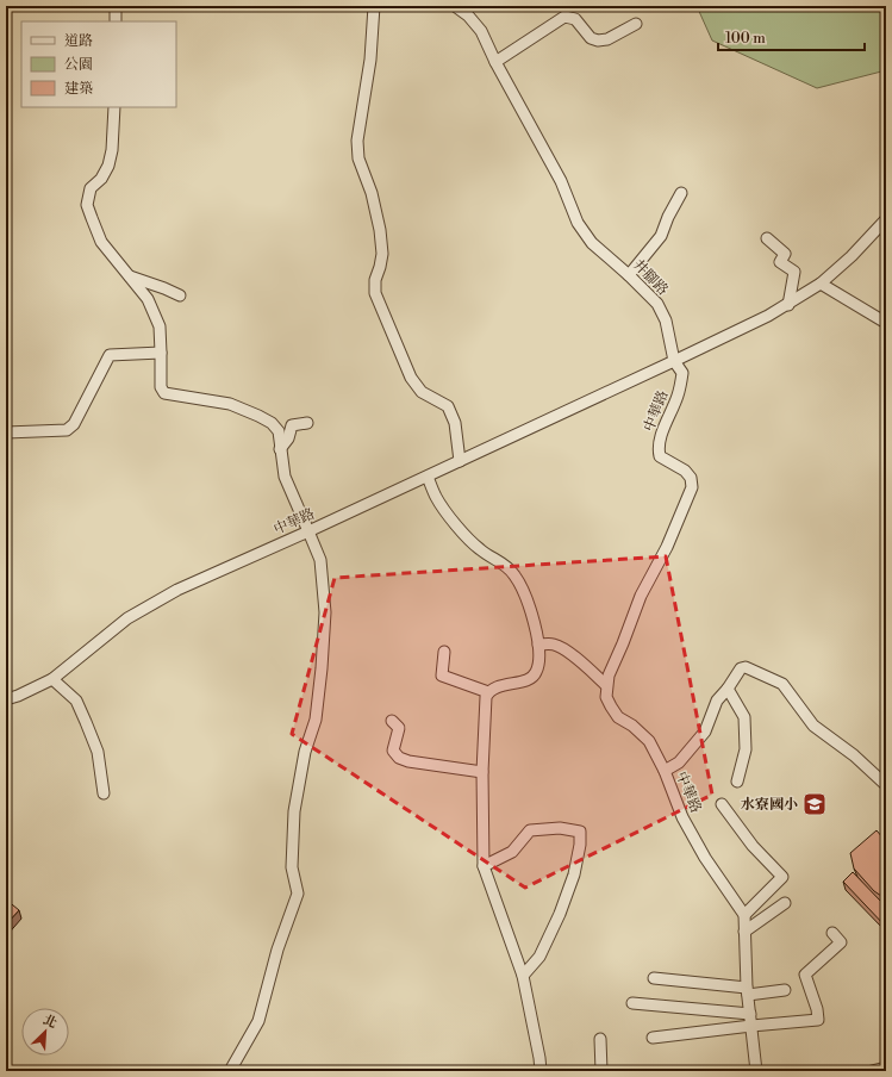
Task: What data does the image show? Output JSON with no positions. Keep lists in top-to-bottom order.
{
  "streets": {
    "street": ["井腳路", "中華路"]
  },
  "crossings": [
    ["井腳路", "中華路"]
  ],
  "places": {
    "school or university": ["水寮國小"]
  },
  "legend": ["道路", "公園", "建築"],
  "scale_bar": "100 m",
  "north": "top right"
}
